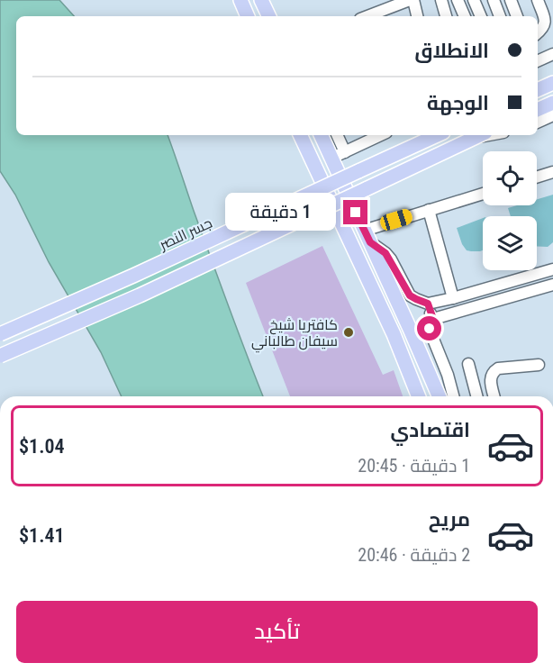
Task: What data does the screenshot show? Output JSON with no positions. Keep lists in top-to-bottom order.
{
  "streets": {
    "main road": ["جسر النصر"]
  },
  "places": ["كافتريا شيخ سيفان طالباني"],
  "page": {
    "banner": ["الانطلاق", "الوجهة"],
    "bubble": "1 دقيقة",
    "list": [
      {
        "name": "اقتصادي",
        "note": "1 دقيقة · 20:45",
        "value": "$1.04"
      },
      {
        "name": "مريح",
        "note": "2 دقيقة · 20:46",
        "value": "$1.41"
      }
    ],
    "buttons": "تأكيد"
  }
}
